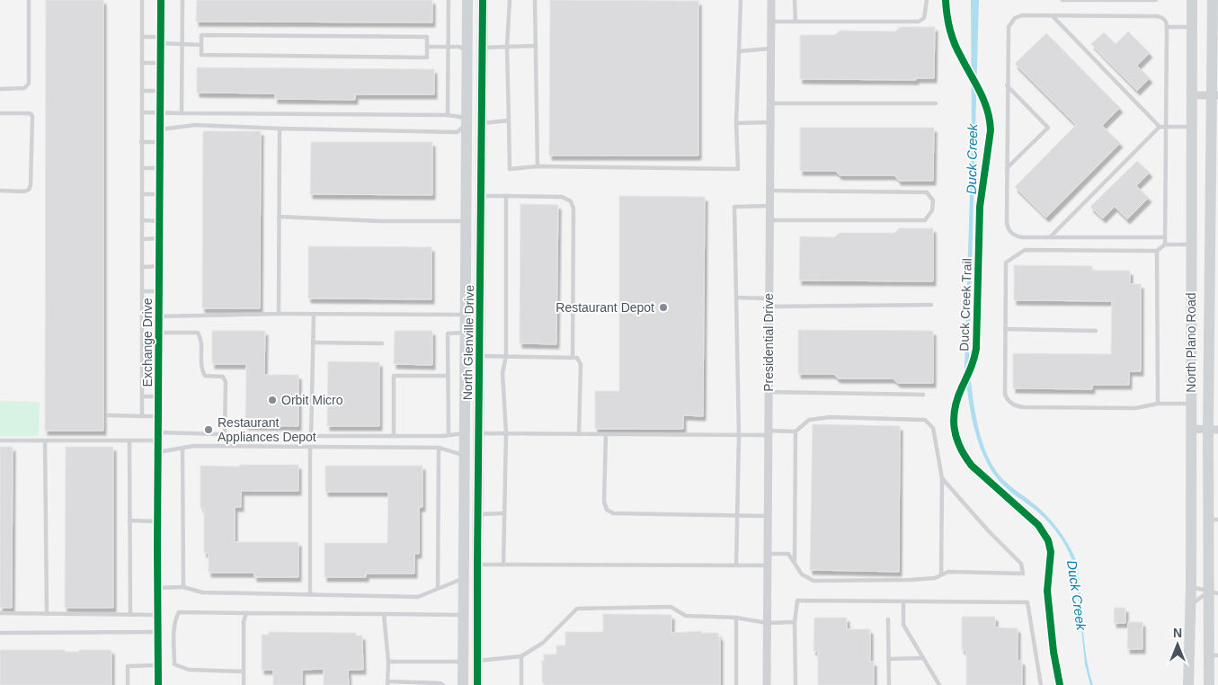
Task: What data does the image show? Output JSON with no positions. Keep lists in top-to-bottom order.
{
  "streets": {
    "street": [
      "Exchange Drive",
      "North Glenville Drive",
      "Presidential Drive",
      "North Plano Road"
    ],
    "cycle path": ["Duck Creek Trail"]
  },
  "water": ["Duck Creek"],
  "places": ["Restaurant Depot", "Orbit Micro", "Restaurant Appliances Depot"],
  "north": "top"
}
